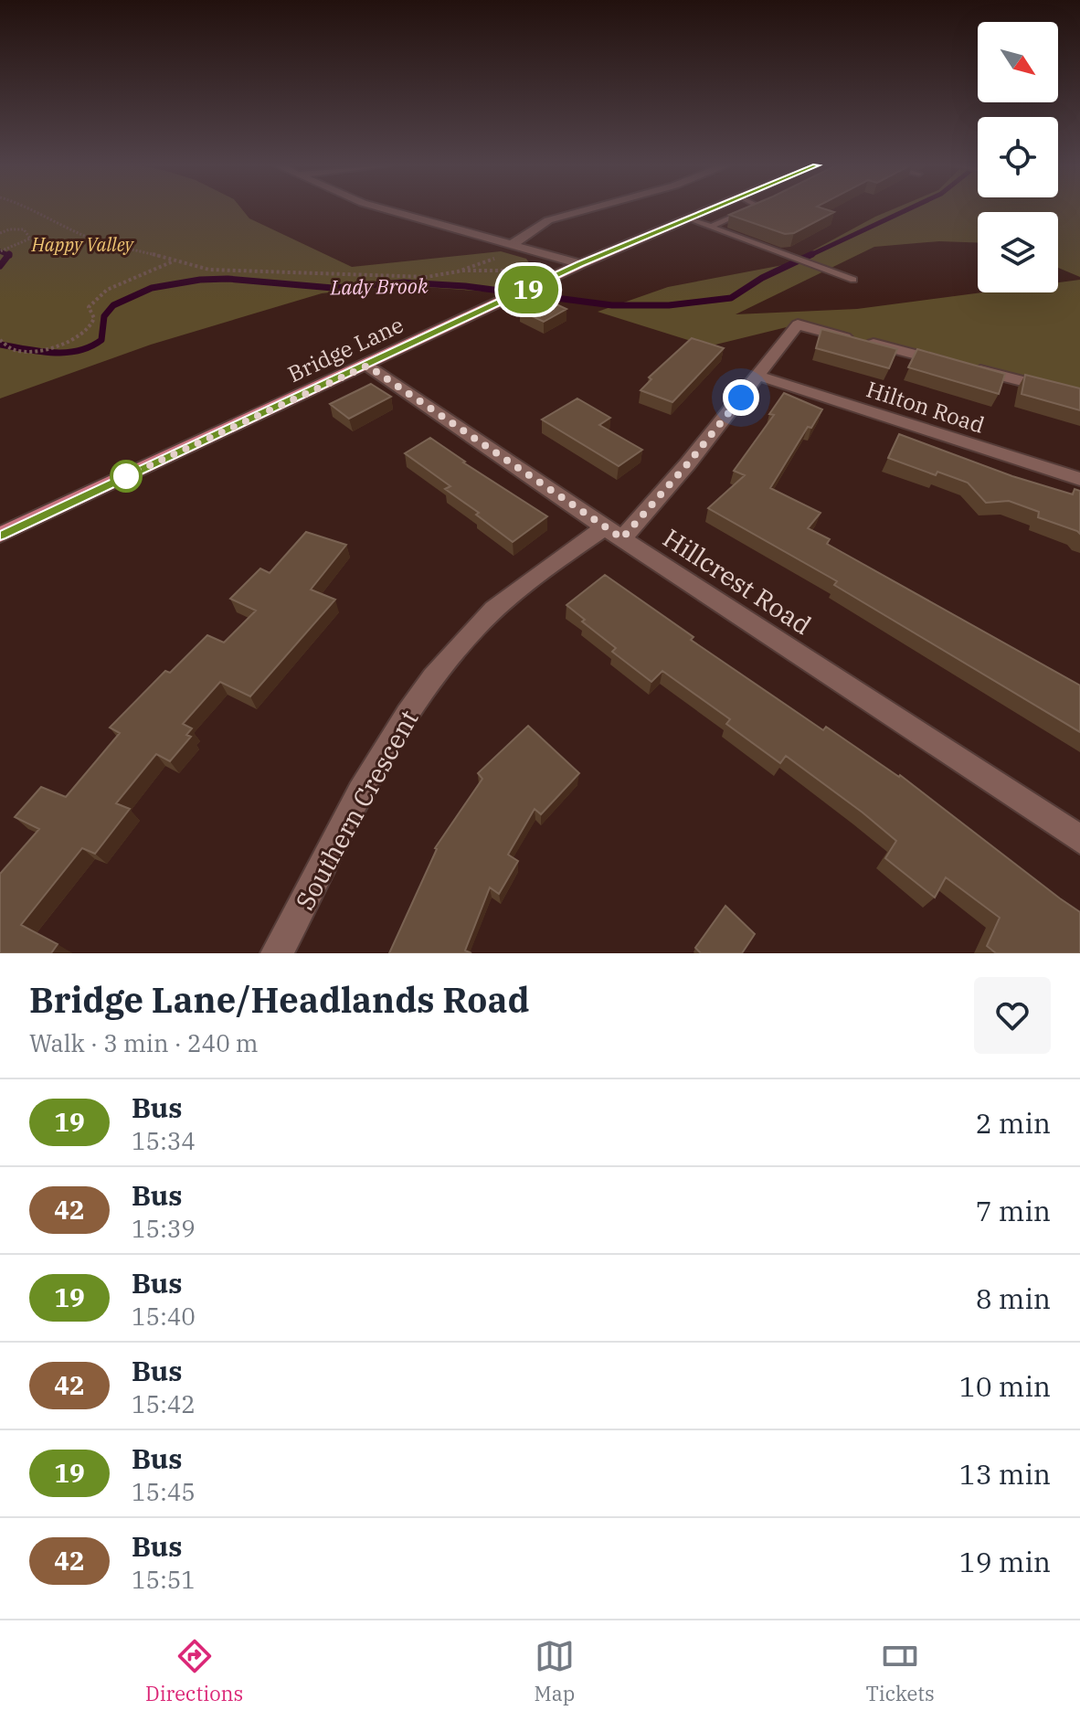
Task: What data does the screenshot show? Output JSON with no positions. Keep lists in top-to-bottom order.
{
  "streets": {
    "main road": ["Bridge Lane"],
    "street": ["Hilton Road", "Hillcrest Road", "Southern Crescent"]
  },
  "crossings": [
    ["Bridge Lane", "Hillcrest Road"],
    ["Hilton Road", "Southern Crescent"],
    ["Hillcrest Road", "Southern Crescent"]
  ],
  "water": ["Lady Brook"],
  "parks": ["Happy Valley"],
  "lines": ["bus line 19"],
  "north": "bottom right",
  "page": {
    "on_map": "19",
    "heading": ["Bridge Lane/Headlands Road", "Walk · 3 min · 240 m"],
    "list": [
      {
        "mark": "19",
        "name": "Bus",
        "note": "15:34",
        "value": "2 min"
      },
      {
        "mark": "42",
        "name": "Bus",
        "note": "15:39",
        "value": "7 min"
      },
      {
        "mark": "19",
        "name": "Bus",
        "note": "15:40",
        "value": "8 min"
      },
      {
        "mark": "42",
        "name": "Bus",
        "note": "15:42",
        "value": "10 min"
      },
      {
        "mark": "19",
        "name": "Bus",
        "note": "15:45",
        "value": "13 min"
      },
      {
        "mark": "42",
        "name": "Bus",
        "note": "15:51",
        "value": "19 min"
      }
    ],
    "tabs": ["Directions", "Map", "Tickets"]
  }
}
